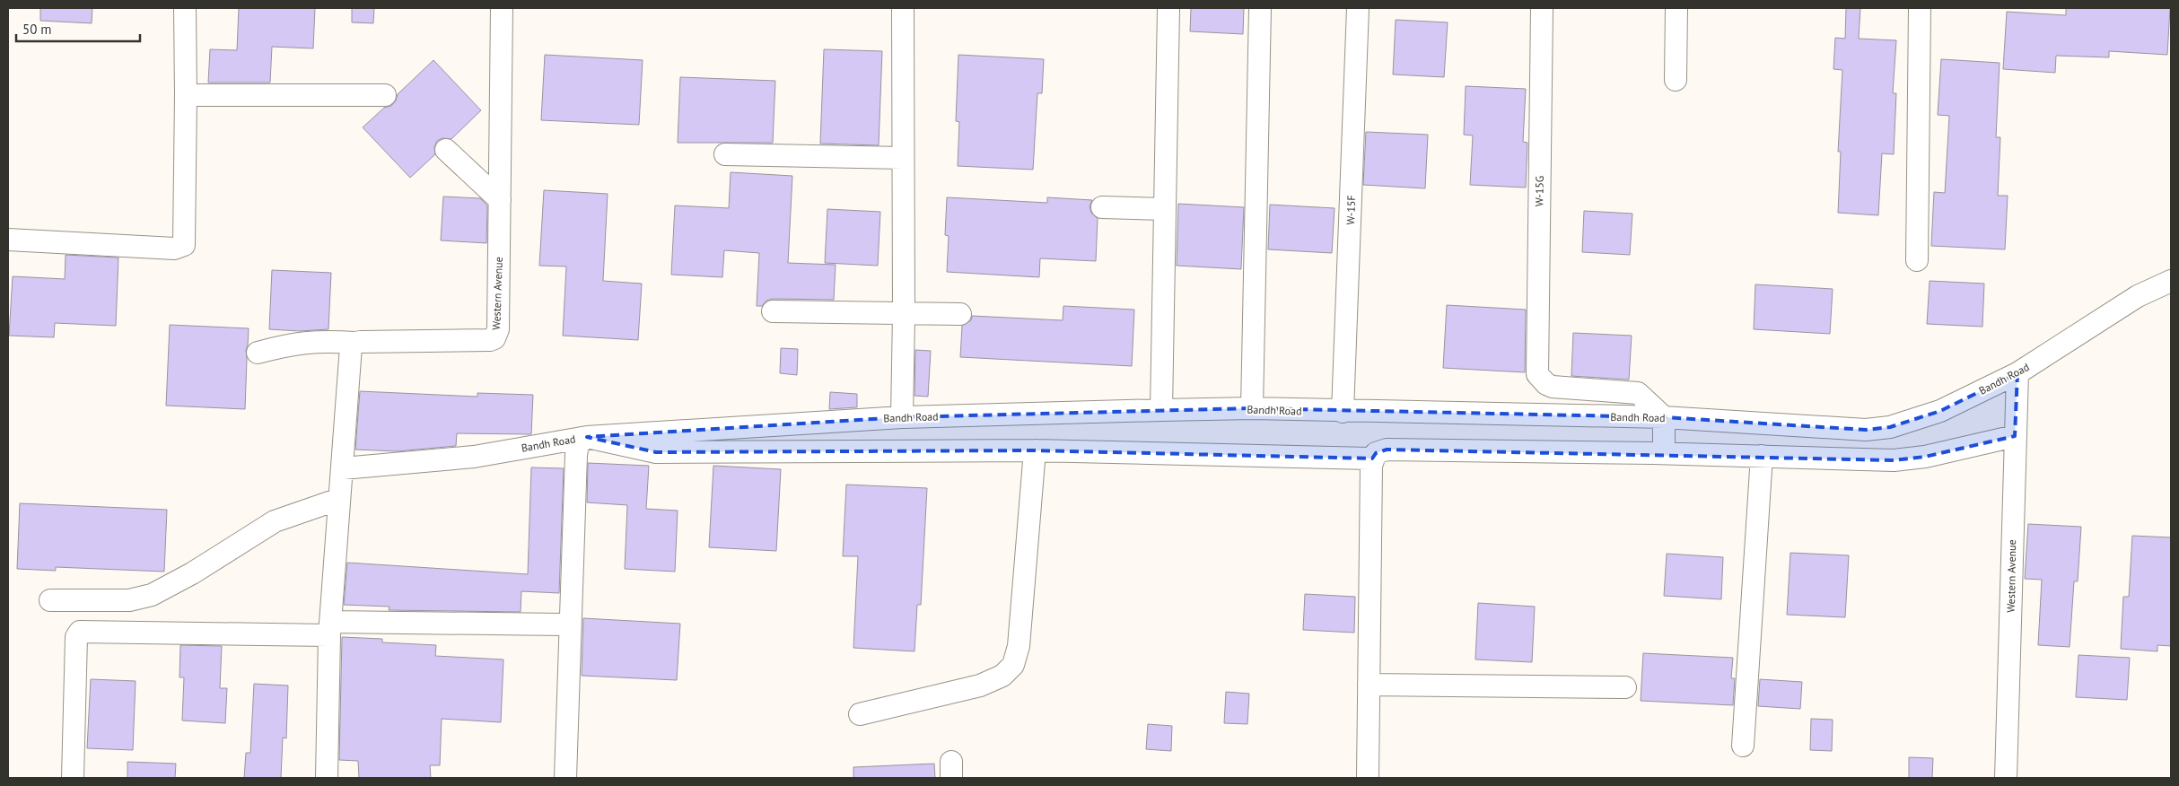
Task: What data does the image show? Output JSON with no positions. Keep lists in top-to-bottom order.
{
  "streets": {
    "street": [
      "W-15G",
      "W-15F",
      "Western Avenue",
      "Bandh Road"
    ]
  },
  "crossings": [
    ["W-15G", "Bandh Road"],
    ["W-15F", "Bandh Road"],
    ["Western Avenue", "Bandh Road"]
  ],
  "scale_bar": "50 m"
}
